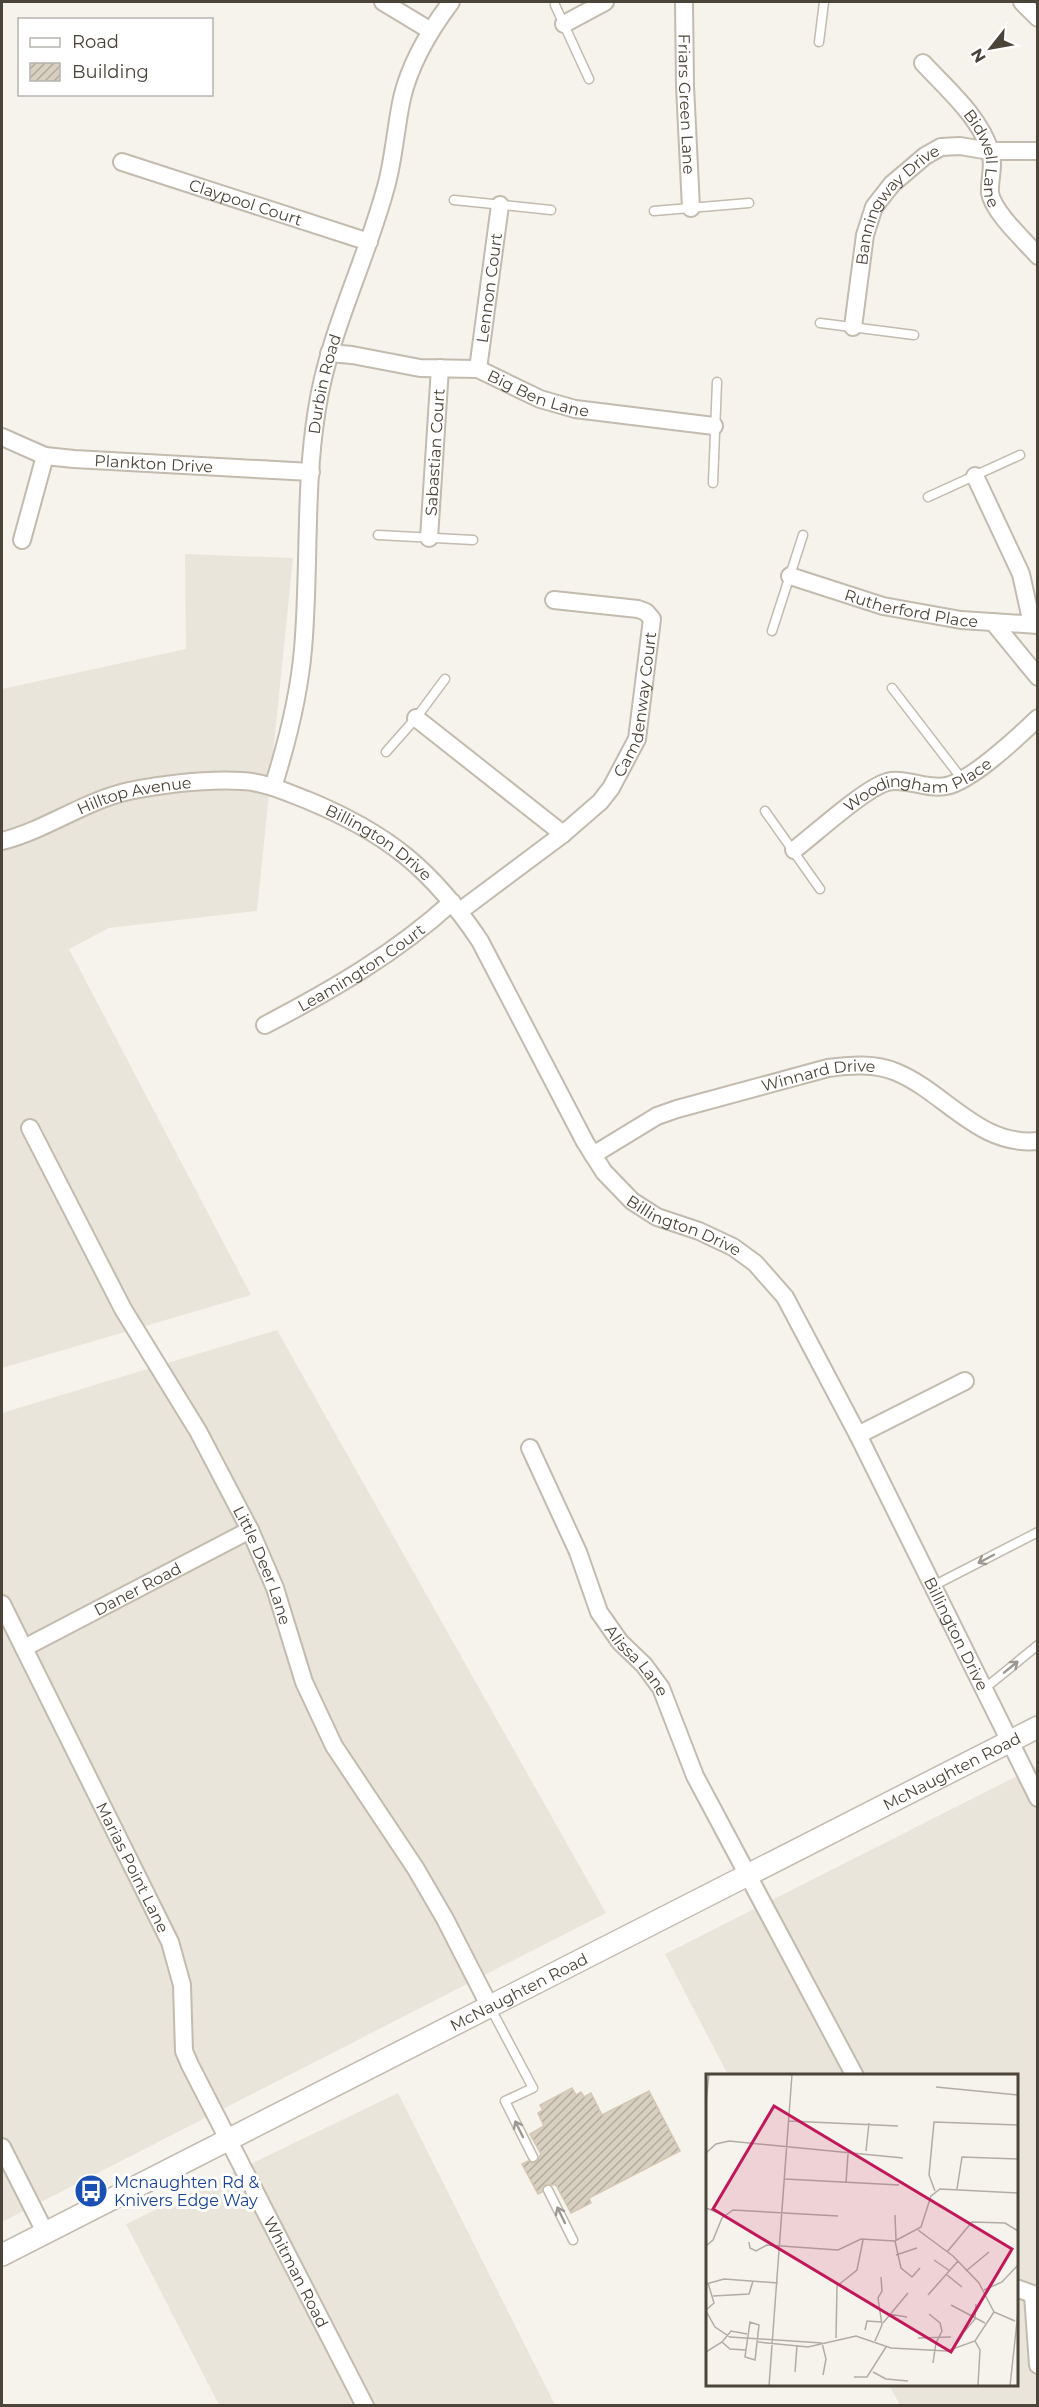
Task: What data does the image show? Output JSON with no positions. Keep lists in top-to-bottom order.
{
  "streets": {
    "street": [
      "Friars Green Lane",
      "Bidwell Lane",
      "Claypool Court",
      "Banningway Drive",
      "Lennon Court",
      "Durbin Road",
      "Big Ben Lane",
      "Sabastian Court",
      "Plankton Drive",
      "Rutherford Place",
      "Camdenway Court",
      "Woodingham Place",
      "Hilltop Avenue",
      "Billington Drive",
      "Leamington Court",
      "Winnard Drive",
      "Little Deer Lane",
      "Daner Road",
      "Alissa Lane",
      "McNaughten Road",
      "Marias Point Lane",
      "Whitman Road"
    ]
  },
  "crossings": [
    ["Bidwell Lane", "Banningway Drive"],
    ["Claypool Court", "Durbin Road"],
    ["Lennon Court", "Big Ben Lane"],
    ["Durbin Road", "Big Ben Lane"],
    ["Durbin Road", "Plankton Drive"],
    ["Durbin Road", "Hilltop Avenue"],
    ["Durbin Road", "Billington Drive"],
    ["Big Ben Lane", "Sabastian Court"],
    ["Camdenway Court", "Billington Drive"],
    ["Camdenway Court", "Leamington Court"],
    ["Hilltop Avenue", "Billington Drive"],
    ["Billington Drive", "Leamington Court"],
    ["Billington Drive", "Winnard Drive"],
    ["Billington Drive", "McNaughten Road"],
    ["Little Deer Lane", "Daner Road"],
    ["Little Deer Lane", "McNaughten Road"],
    ["Daner Road", "Marias Point Lane"],
    ["Alissa Lane", "McNaughten Road"],
    ["McNaughten Road", "Marias Point Lane"],
    ["McNaughten Road", "Whitman Road"],
    ["Marias Point Lane", "Whitman Road"]
  ],
  "places": {
    "bus stop": ["Mcnaughten Rd & Knivers Edge Way"]
  },
  "legend": ["Road", "Building"],
  "north": "bottom left"
}
